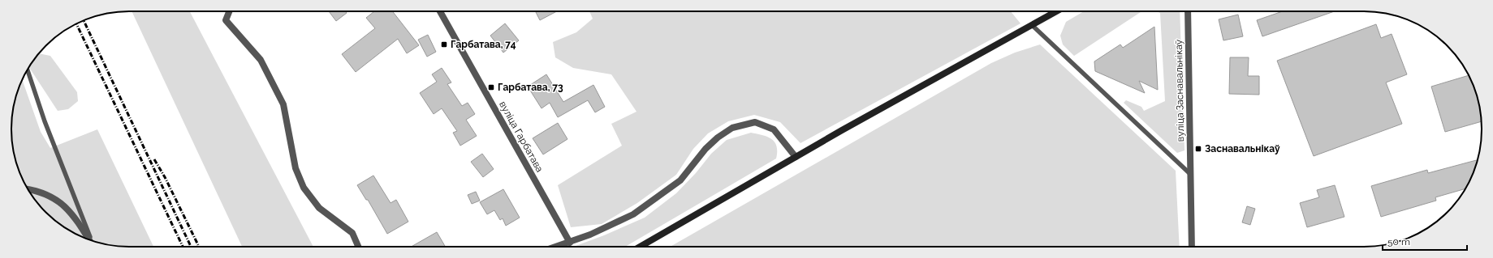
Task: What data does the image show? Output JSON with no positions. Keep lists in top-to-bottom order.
{
  "streets": {
    "street": ["вуліца Заснавальнікаў", "вуліца Гарбатава"]
  },
  "places": {
    "transit": ["Гарбатава, 74", "Гарбатава, 73", "Заснавальнікаў"]
  },
  "scale_bar": "50 m"
}
